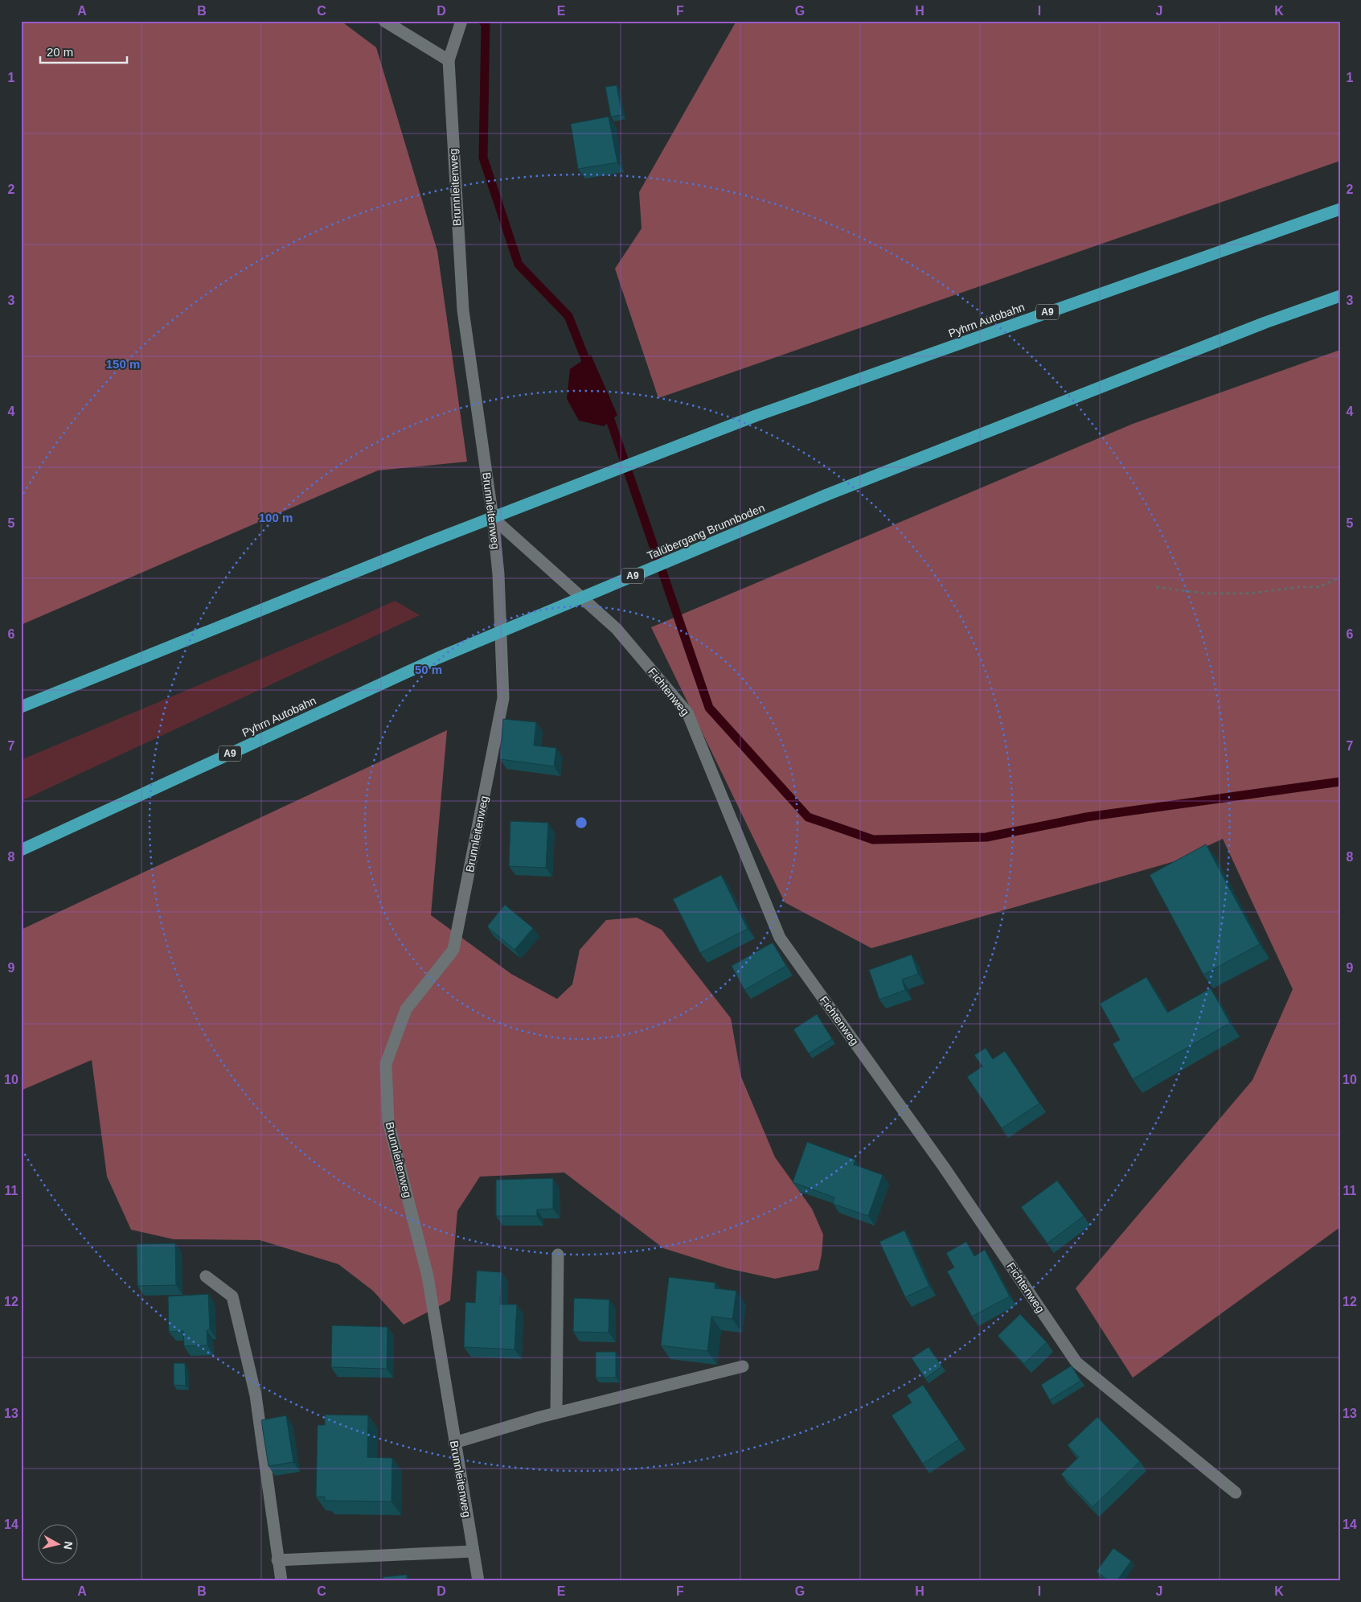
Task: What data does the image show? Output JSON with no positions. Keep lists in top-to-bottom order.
{
  "streets": {
    "highway": ["A9", "Pyhrn Autobahn", "Talübergang Brunnboden"],
    "street": ["Brunnleitenweg", "Fichtenweg"]
  },
  "crossings": [
    ["Brunnleitenweg", "Fichtenweg"],
    ["Pyhrn Autobahn", "Talübergang Brunnboden"]
  ],
  "scale_bar": "20 m",
  "north": "right",
  "grid": {
    "columns": [
      "A",
      "B",
      "C",
      "D",
      "E",
      "F",
      "G",
      "H",
      "I",
      "J",
      "K"
    ],
    "rows": [
      "1",
      "2",
      "3",
      "4",
      "5",
      "6",
      "7",
      "8",
      "9",
      "10",
      "11",
      "12",
      "13",
      "14"
    ]
  },
  "rings": ["150 m", "100 m", "50 m"]
}
